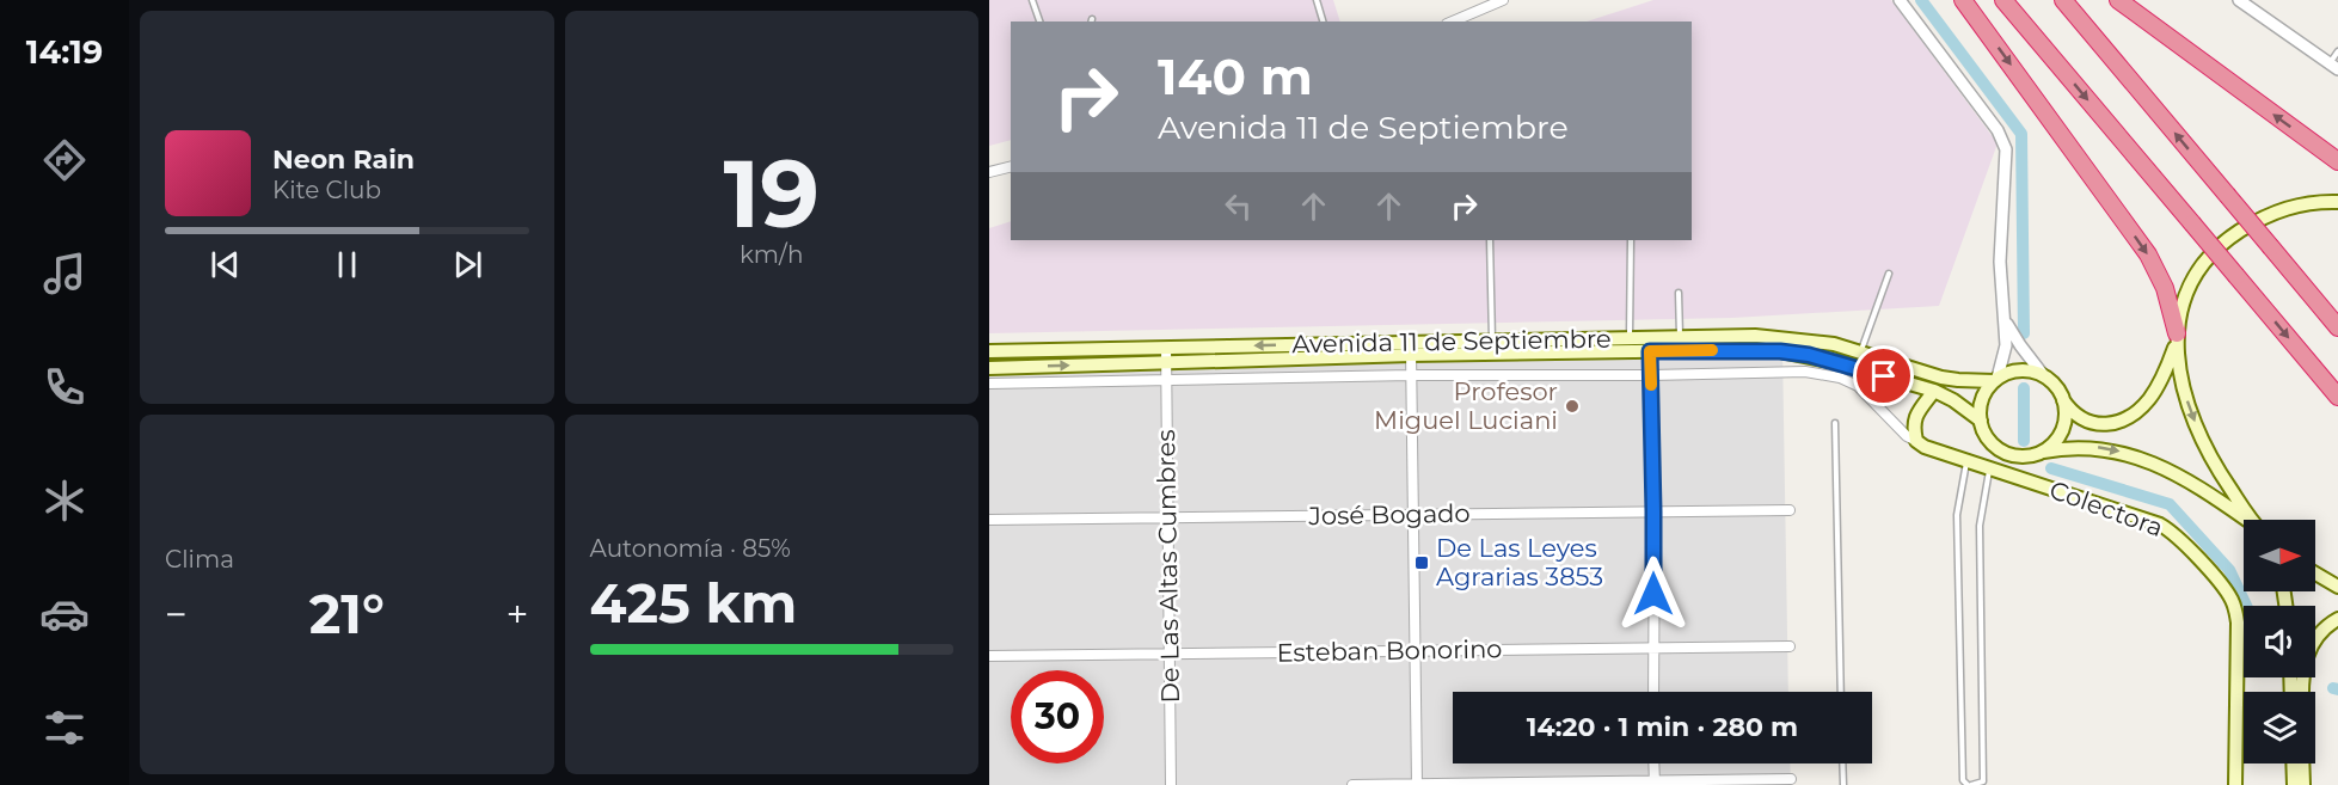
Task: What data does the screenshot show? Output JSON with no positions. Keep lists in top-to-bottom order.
{
  "streets": {
    "main road": ["Avenida 11 de Septiembre", "Colectora"],
    "street": ["José Bogado", "De Las Altas Cumbres", "Esteban Bonorino"]
  },
  "crossings": [
    ["Avenida 11 de Septiembre", "De Las Altas Cumbres"],
    ["José Bogado", "De Las Altas Cumbres"],
    ["De Las Altas Cumbres", "Esteban Bonorino"]
  ],
  "places": {
    "other": ["Profesor Miguel Luciani"],
    "transit": ["De Las Leyes Agrarias 3853"]
  },
  "north": "right",
  "page": {
    "tabs": "14:19",
    "tile": [
      ["19", "km/h"],
      "Clima",
      ["Autonomía · 85%", "425 km"]
    ],
    "turn": ["140 m", "Avenida 11 de Septiembre"],
    "song": ["Neon Rain", "Kite Club"],
    "heat": ["−", "21°", "+"],
    "limit": "30",
    "trip": "14:20 · 1 min · 280 m"
  }
}
